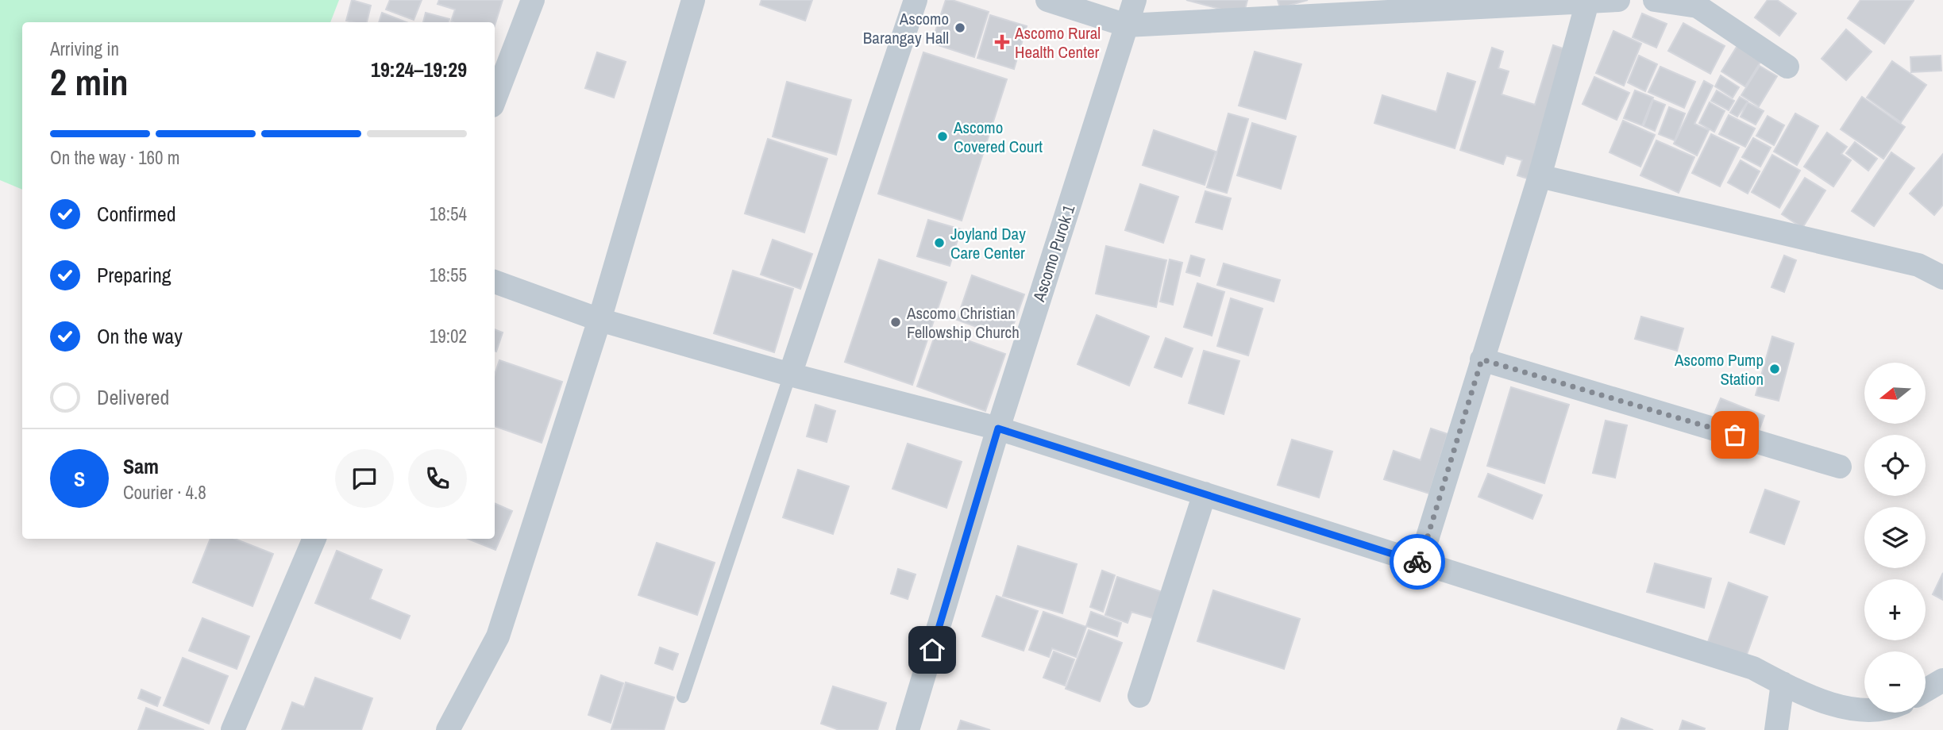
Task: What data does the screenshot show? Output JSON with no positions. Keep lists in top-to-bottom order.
{
  "streets": {
    "street": ["Ascomo Purok 1"]
  },
  "places": {
    "other": [
      "Ascomo Barangay Hall",
      "Ascomo Covered Court",
      "Joyland Day Care Center",
      "Ascomo Christian Fellowship Church",
      "Ascomo Pump Station"
    ],
    "health": ["Ascomo Rural Health Center"]
  },
  "north": "left",
  "page": {
    "heading": ["2 min", "Arriving in", "19:24–19:29"],
    "panel": ["Sam", "Courier · 4.8"],
    "bar": "On the way · 160 m",
    "list": [
      ["Confirmed", "18:54"],
      ["Preparing", "18:55"],
      ["On the way", "19:02"],
      "Delivered"
    ],
    "map_buttons": ["+", "−"],
    "round": "S"
  }
}
